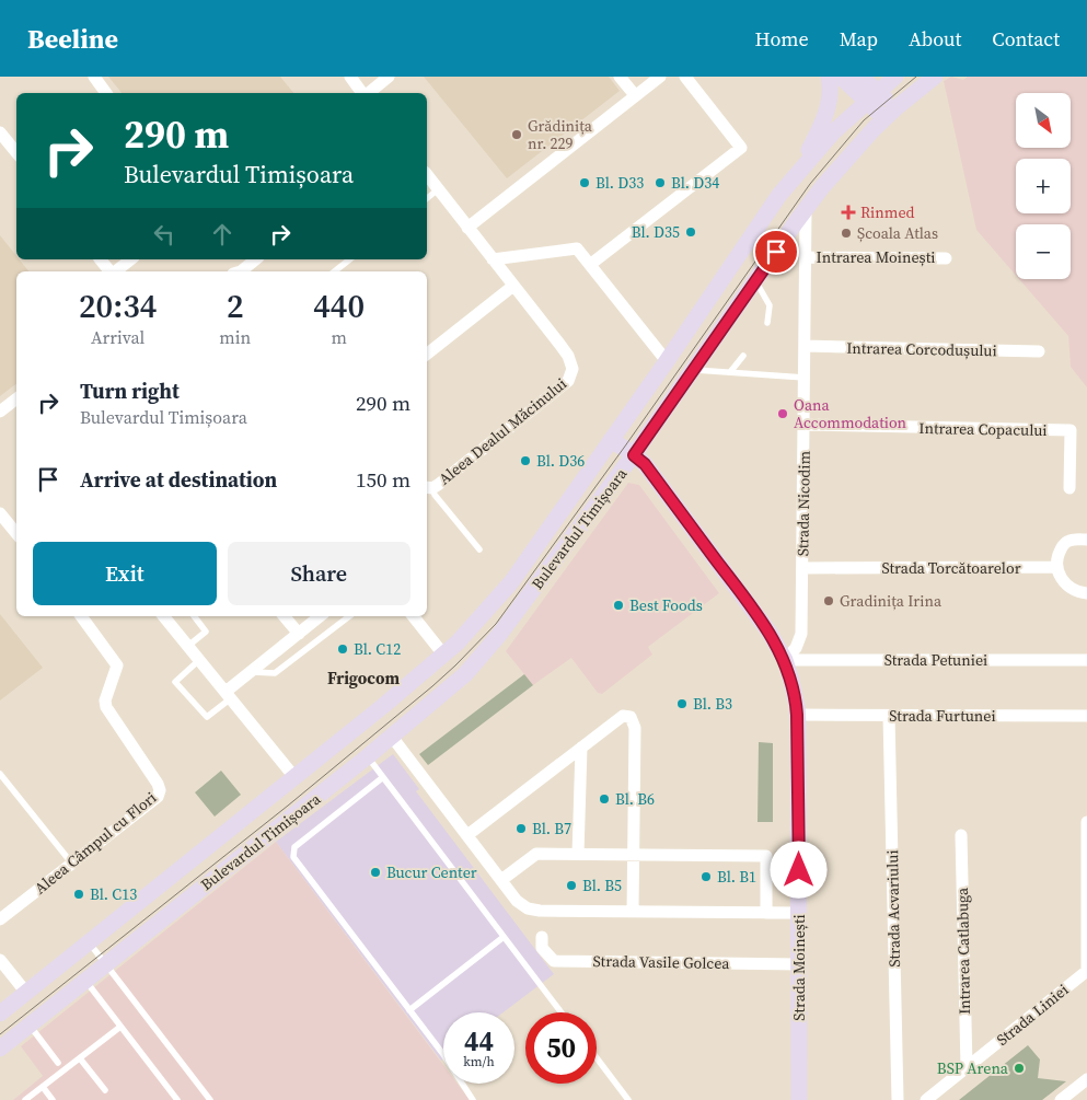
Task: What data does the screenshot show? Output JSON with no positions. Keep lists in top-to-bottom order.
{
  "streets": {
    "main road": ["Bulevardul Timișoara", "Strada Moinești"],
    "street": [
      "Intrarea Moinești",
      "Intrarea Corcodușului",
      "Intrarea Copacului",
      "Aleea Dealul Măcinului",
      "Strada Nicodim",
      "Strada Torcătoarelor",
      "Strada Petuniei",
      "Strada Furtunei",
      "Aleea Câmpul cu Flori",
      "Strada Acvariului",
      "Intrarea Catlabuga",
      "Strada Vasile Golcea",
      "Strada Liniei"
    ]
  },
  "crossings": [
    ["Intrarea Moinești", "Strada Nicodim"],
    ["Intrarea Corcodușului", "Strada Nicodim"],
    ["Intrarea Copacului", "Strada Nicodim"],
    ["Strada Nicodim", "Bulevardul Timișoara"],
    ["Strada Nicodim", "Strada Torcătoarelor"],
    ["Strada Nicodim", "Strada Petuniei"],
    ["Strada Nicodim", "Strada Moinești"],
    ["Bulevardul Timișoara", "Strada Moinești"],
    ["Strada Petuniei", "Strada Moinești"],
    ["Strada Furtunei", "Strada Acvariului"],
    ["Strada Furtunei", "Strada Moinești"],
    ["Intrarea Catlabuga", "Strada Liniei"],
    ["Strada Vasile Golcea", "Strada Moinești"]
  ],
  "districts": ["Frigocom"],
  "places": {
    "other": [
      "Grădinița nr. 229",
      "Bl. D33",
      "Bl. D34",
      "Bl. D35",
      "Școala Atlas",
      "Oana Accommodation",
      "Bl. D36",
      "Gradinița Irina",
      "Best Foods",
      "Bl. C12",
      "Bl. B3",
      "Bl. B6",
      "Bl. B7",
      "Bucur Center",
      "Bl. B1",
      "Bl. B5",
      "Bl. C13",
      "BSP Arena"
    ],
    "health": ["Rinmed"]
  },
  "north": "bottom right",
  "page": {
    "header": "Beeline",
    "nav": [
      "Home",
      "Map",
      "About",
      "Contact"
    ],
    "map_buttons": ["+", "−"],
    "turn": ["290 m", "Bulevardul Timișoara"],
    "eta": [
      "20:34",
      "Arrival",
      "2",
      "min",
      "440",
      "m"
    ],
    "list": [
      {
        "name": "Turn right",
        "note": "Bulevardul Timișoara",
        "value": "290 m"
      },
      {
        "name": "Arrive at destination",
        "value": "150 m"
      }
    ],
    "buttons": ["Exit", "Share"],
    "speed": "44 km/h",
    "limit": "50"
  }
}
